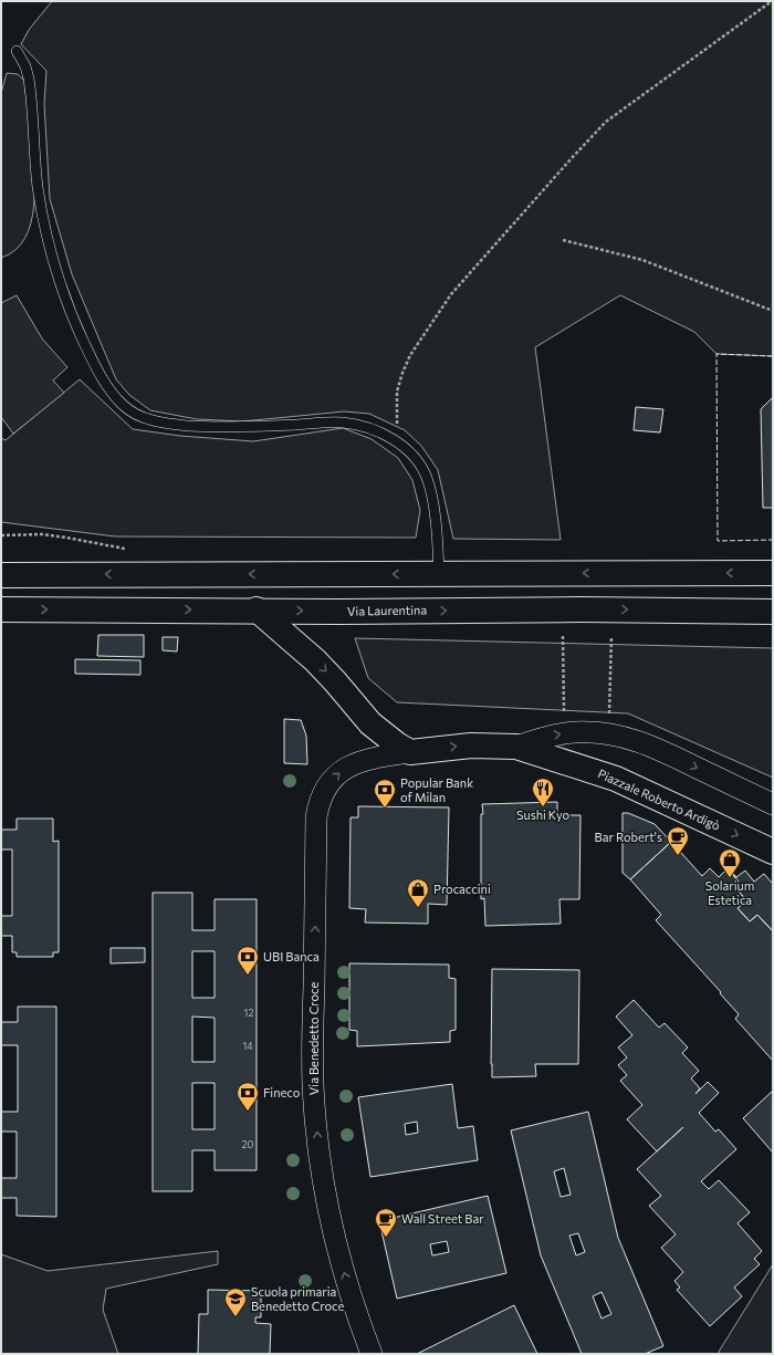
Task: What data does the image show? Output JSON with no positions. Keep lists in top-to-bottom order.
{
  "streets": {
    "main road": ["Via Laurentina", "Piazzale Roberto Ardigò"],
    "street": ["Via Benedetto Croce"]
  },
  "crossings": [
    ["Piazzale Roberto Ardigò", "Via Benedetto Croce"]
  ],
  "one_way": ["Via Benedetto Croce"],
  "places": {
    "restaurant": ["Sushi Kyo"],
    "bank": ["Popular Bank of Milan", "UBI Banca", "Fineco"],
    "cafe": ["Bar Robert's", "Wall Street Bar"],
    "shop": ["Solarium Estetica", "Procaccini"],
    "school or university": ["Scuola primaria Benedetto Croce"]
  },
  "house_numbers": ["12", "14", "20"]
}
